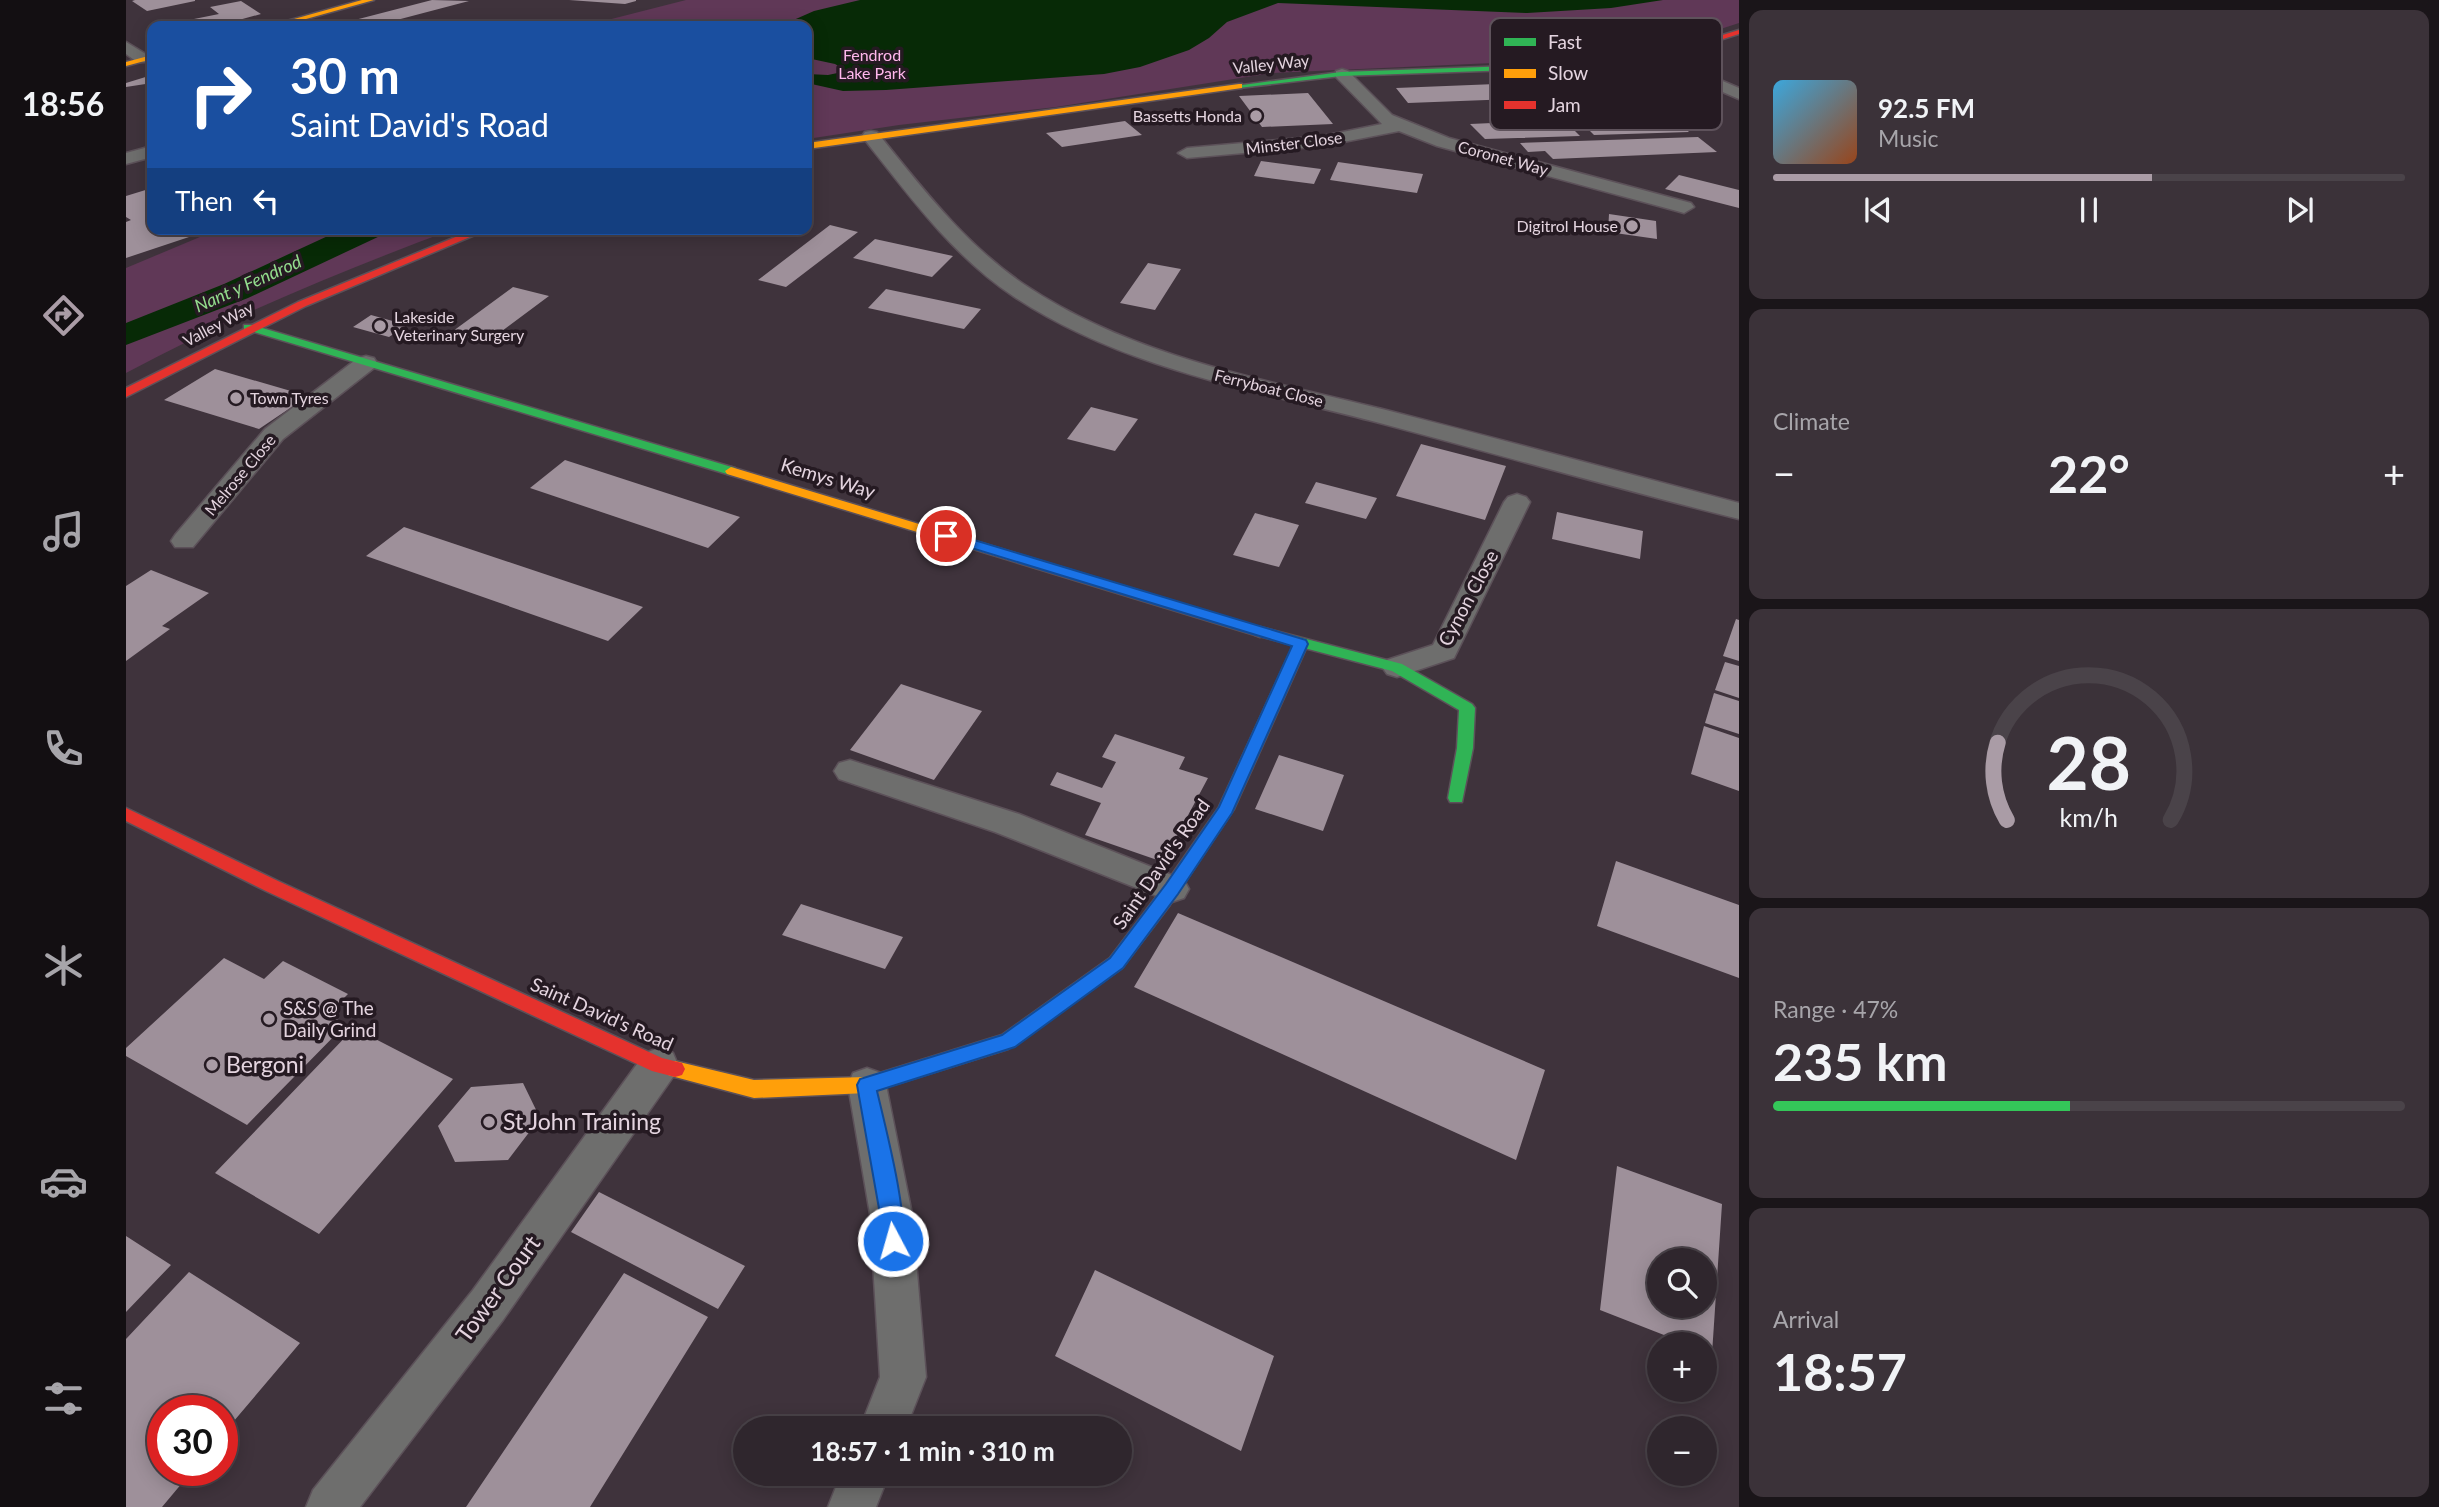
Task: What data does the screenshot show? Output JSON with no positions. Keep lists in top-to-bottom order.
{
  "streets": {
    "street": [
      "Valley Way",
      "Minster Close",
      "Coronet Way",
      "Ferryboat Close",
      "Melrose Close",
      "Kemys Way",
      "Cynon Close",
      "Saint David's Road",
      "Tower Court"
    ]
  },
  "crossings": [
    ["Valley Way", "Coronet Way"],
    ["Valley Way", "Ferryboat Close"],
    ["Valley Way", "Kemys Way"],
    ["Minster Close", "Coronet Way"],
    ["Melrose Close", "Kemys Way"],
    ["Kemys Way", "Cynon Close"],
    ["Kemys Way", "Saint David's Road"],
    ["Saint David's Road", "Tower Court"]
  ],
  "water": ["Nant y Fendrod"],
  "parks": ["Fendrod Lake Park"],
  "places": [
    "Bassetts Honda",
    "Digitrol House",
    "Lakeside Veterinary Surgery",
    "Town Tyres",
    "S&S @ The Daily Grind",
    "Bergoni",
    "St John Training"
  ],
  "legend": ["Fast", "Slow", "Jam"],
  "page": {
    "tabs": "18:56",
    "turn": ["30 m", "Saint David's Road"],
    "song": ["92.5 FM", "Music"],
    "then": "Then",
    "tile": [
      "Climate",
      ["Range · 47%", "235 km"],
      ["Arrival", "18:57"]
    ],
    "heat": ["−", "22°", "+"],
    "map_buttons": ["+", "−"],
    "limit": "30",
    "trip": "18:57 · 1 min · 310 m",
    "gauge": ["28", "km/h"]
  }
}
